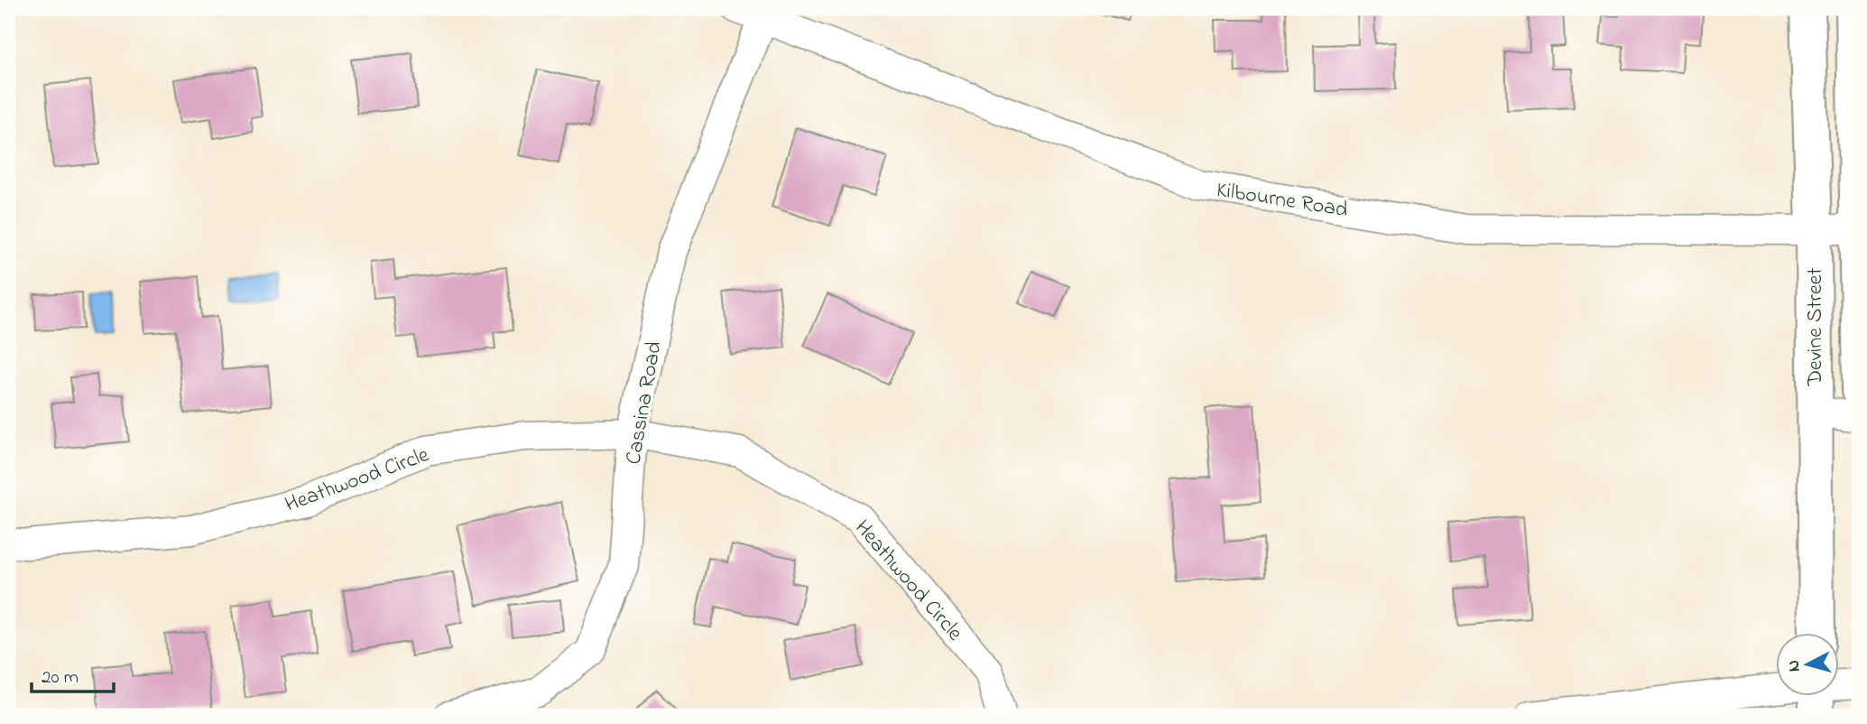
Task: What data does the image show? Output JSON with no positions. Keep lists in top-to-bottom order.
{
  "streets": {
    "main road": ["Devine Street"],
    "street": ["Kilbourne Road", "Cassina Road", "Heathwood Circle"]
  },
  "crossings": [
    ["Kilbourne Road", "Devine Street"],
    ["Kilbourne Road", "Cassina Road"],
    ["Cassina Road", "Heathwood Circle"]
  ],
  "scale_bar": "20 m",
  "north": "left"
}
